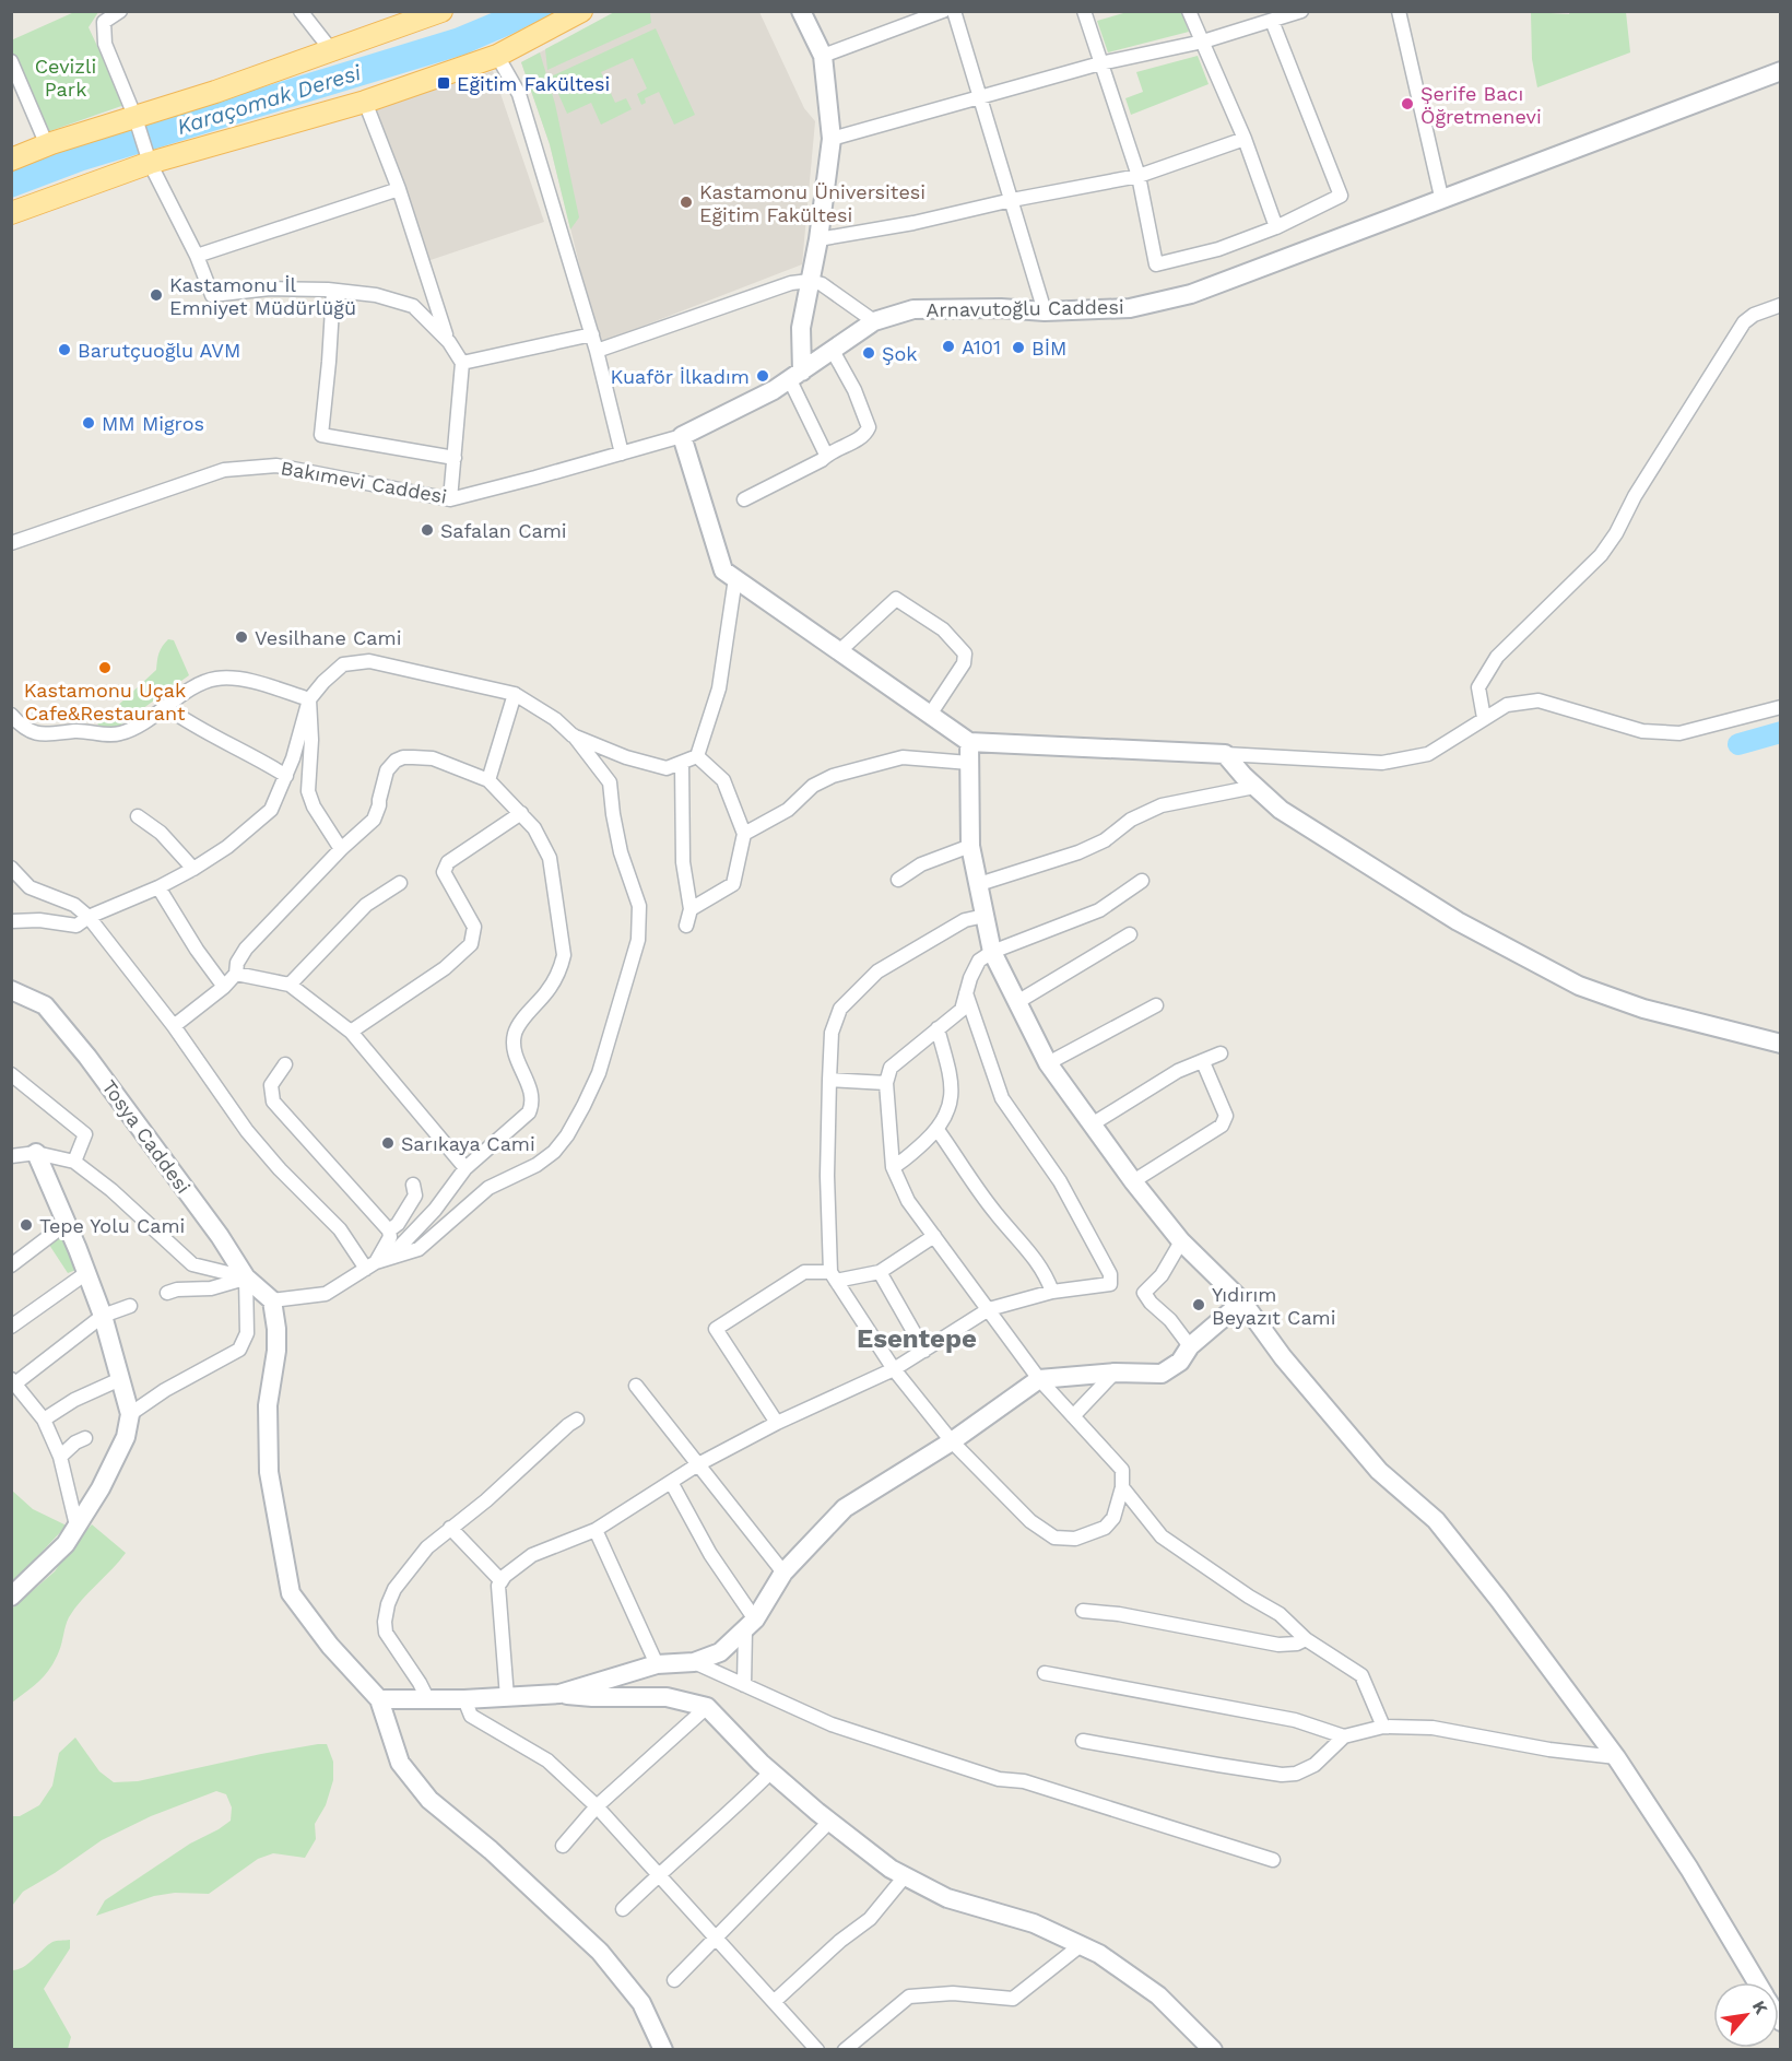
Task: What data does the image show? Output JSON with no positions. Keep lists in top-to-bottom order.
{
  "streets": {
    "street": ["Arnavutoğlu Caddesi", "Bakımevi Caddesi", "Tosya Caddesi"]
  },
  "crossings": [
    ["Arnavutoğlu Caddesi", "Bakımevi Caddesi"]
  ],
  "districts": ["Esentepe"],
  "water": ["Karaçomak Deresi"],
  "parks": ["Cevizli Park"],
  "places": {
    "transit": ["Eğitim Fakültesi"],
    "other": [
      "Şerife Bacı Öğretmenevi",
      "Kastamonu Üniversitesi Eğitim Fakültesi",
      "Kastamonu İl Emniyet Müdürlüğü",
      "A101",
      "BİM",
      "Barutçuoğlu AVM",
      "Şok",
      "Kuaför İlkadım",
      "MM Migros",
      "Safalan Cami",
      "Vesilhane Cami",
      "Kastamonu Uçak Cafe&Restaurant",
      "Sarıkaya Cami",
      "Tepe Yolu Cami",
      "Yıdırım Beyazıt Cami"
    ]
  },
  "north": "top right"
}
